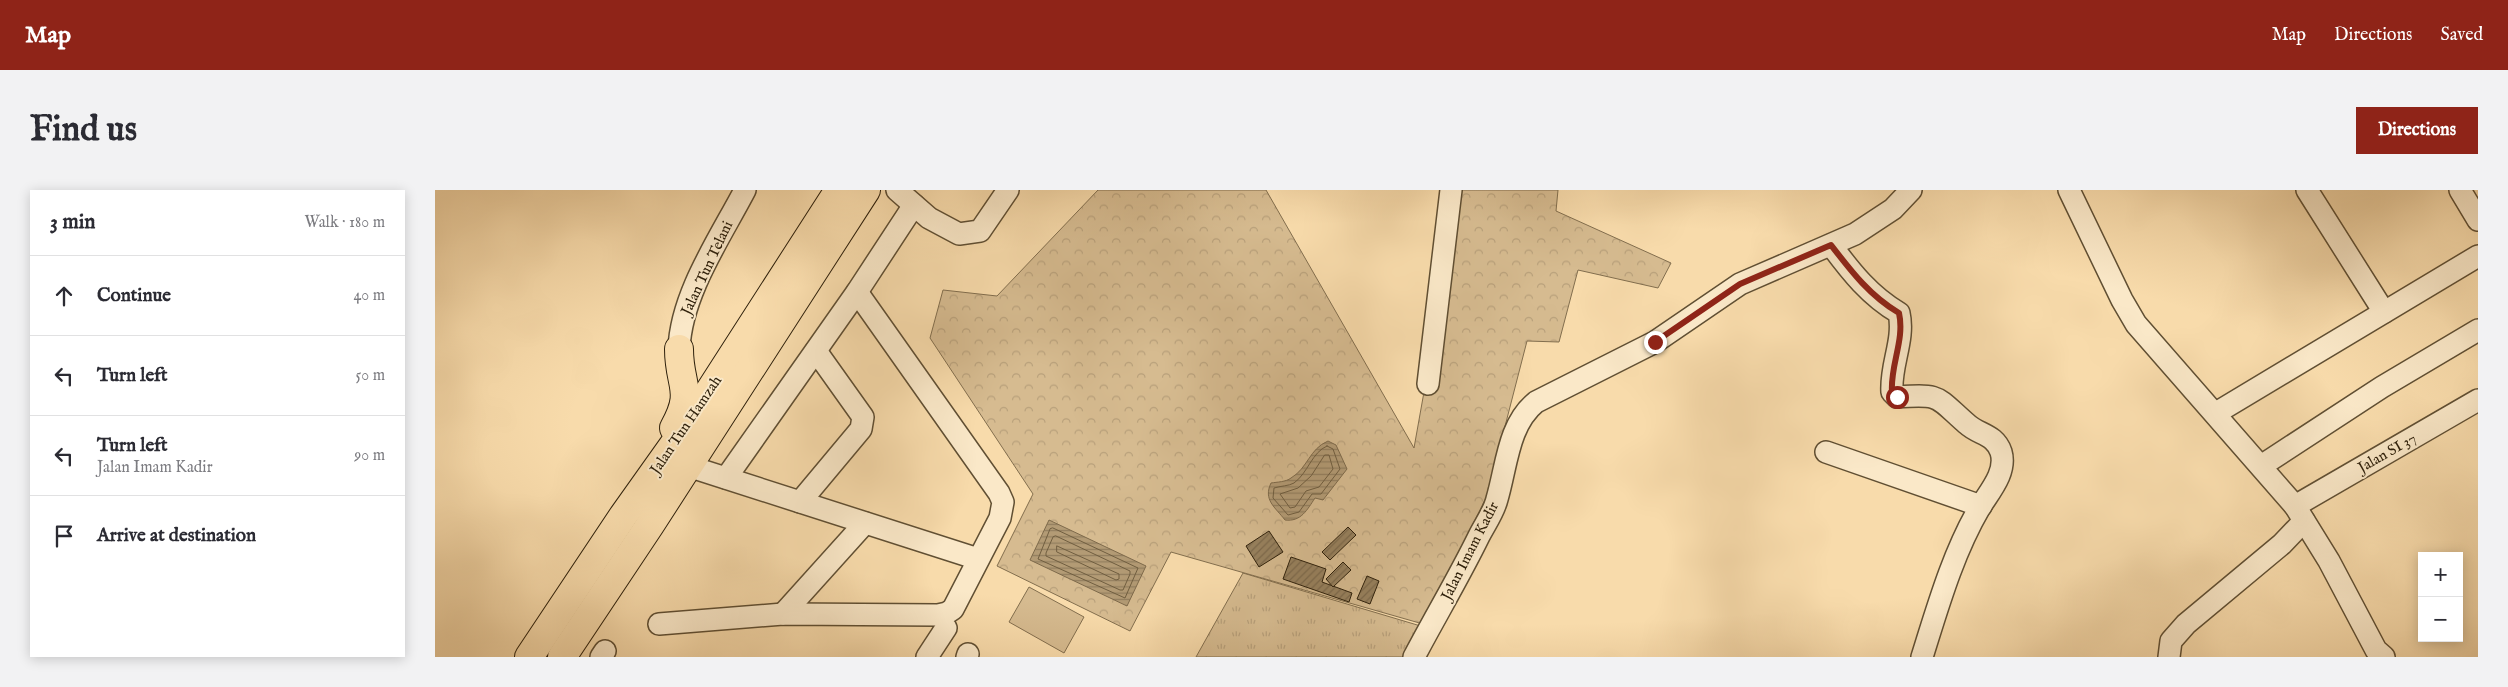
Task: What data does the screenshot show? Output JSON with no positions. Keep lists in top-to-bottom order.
{
  "streets": {
    "main road": ["Jalan Tun Hamzah"],
    "street": ["Jalan Tun Telani", "Jalan SI 37", "Jalan Imam Kadir"]
  },
  "page": {
    "header": "Map",
    "nav": ["Map", "Directions", "Saved"],
    "buttons": "Directions",
    "title": "Find us",
    "heading": ["3 min", "Walk · 180 m"],
    "list": [
      ["Continue", "40 m"],
      ["Turn left", "50 m"],
      ["Turn left", "Jalan Imam Kadir", "90 m"],
      "Arrive at destination"
    ],
    "map_buttons": ["+", "−"]
  }
}
